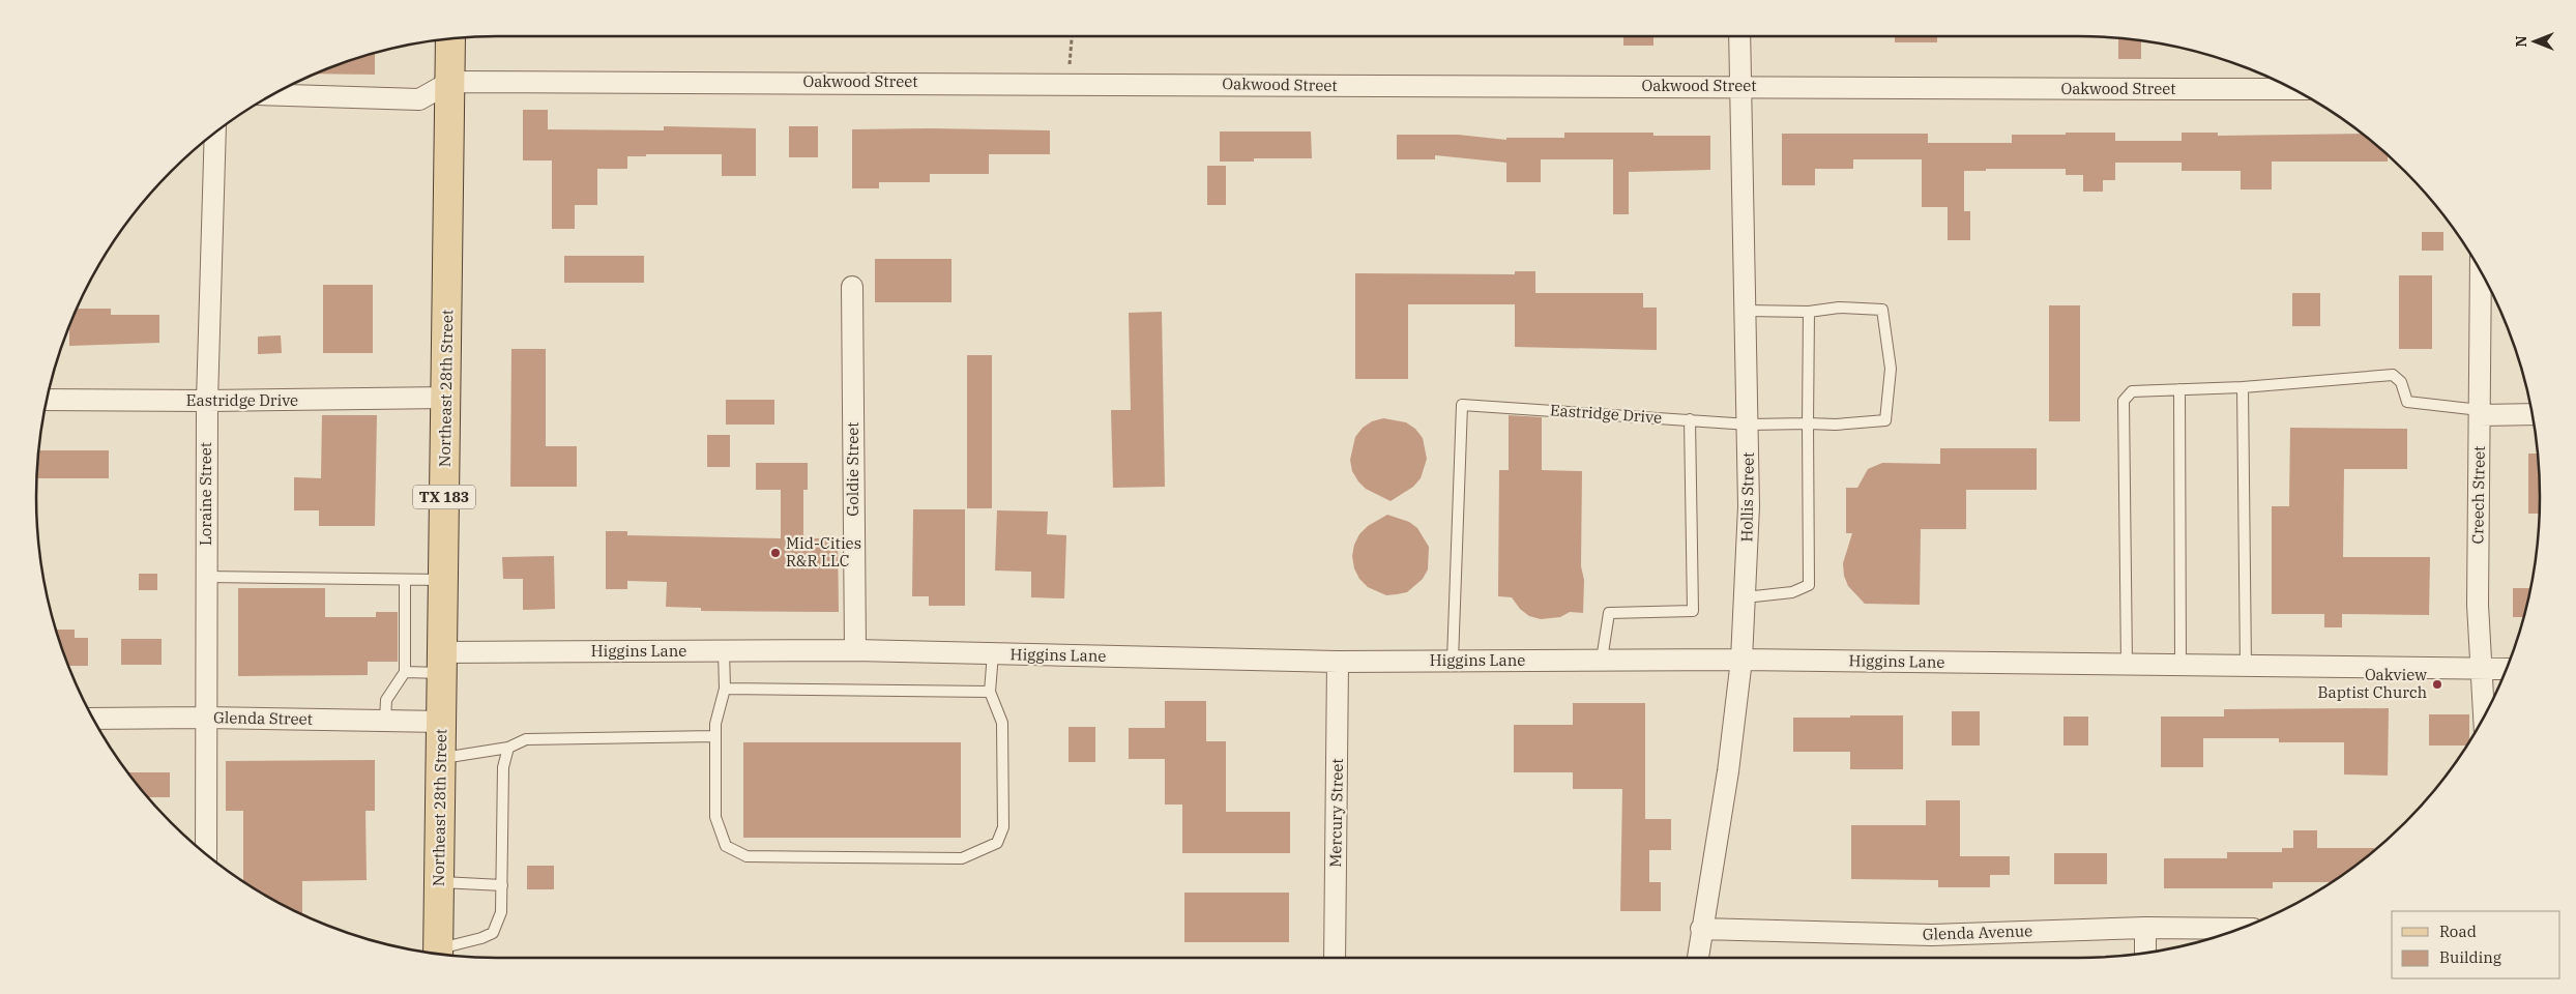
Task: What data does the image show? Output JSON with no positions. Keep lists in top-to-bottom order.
{
  "streets": {
    "main road": ["Northeast 28th Street", "TX 183"],
    "street": [
      "Oakwood Street",
      "Eastridge Drive",
      "Goldie Street",
      "Loraine Street",
      "Creech Street",
      "Hollis Street",
      "Higgins Lane",
      "Glenda Street",
      "Mercury Street",
      "Glenda Avenue"
    ]
  },
  "crossings": [
    ["Oakwood Street", "Northeast 28th Street"],
    ["Oakwood Street", "Hollis Street"],
    ["Northeast 28th Street", "Eastridge Drive"],
    ["Northeast 28th Street", "Higgins Lane"],
    ["Northeast 28th Street", "Glenda Street"],
    ["Eastridge Drive", "Loraine Street"],
    ["Eastridge Drive", "Hollis Street"],
    ["Eastridge Drive", "Higgins Lane"],
    ["Goldie Street", "Higgins Lane"],
    ["Loraine Street", "Glenda Street"],
    ["Creech Street", "Higgins Lane"],
    ["Hollis Street", "Higgins Lane"],
    ["Hollis Street", "Glenda Avenue"],
    ["Higgins Lane", "Mercury Street"]
  ],
  "places": ["Mid-Cities R&R LLC", "Oakview Baptist Church"],
  "legend": ["Road", "Building"],
  "north": "left"
}
